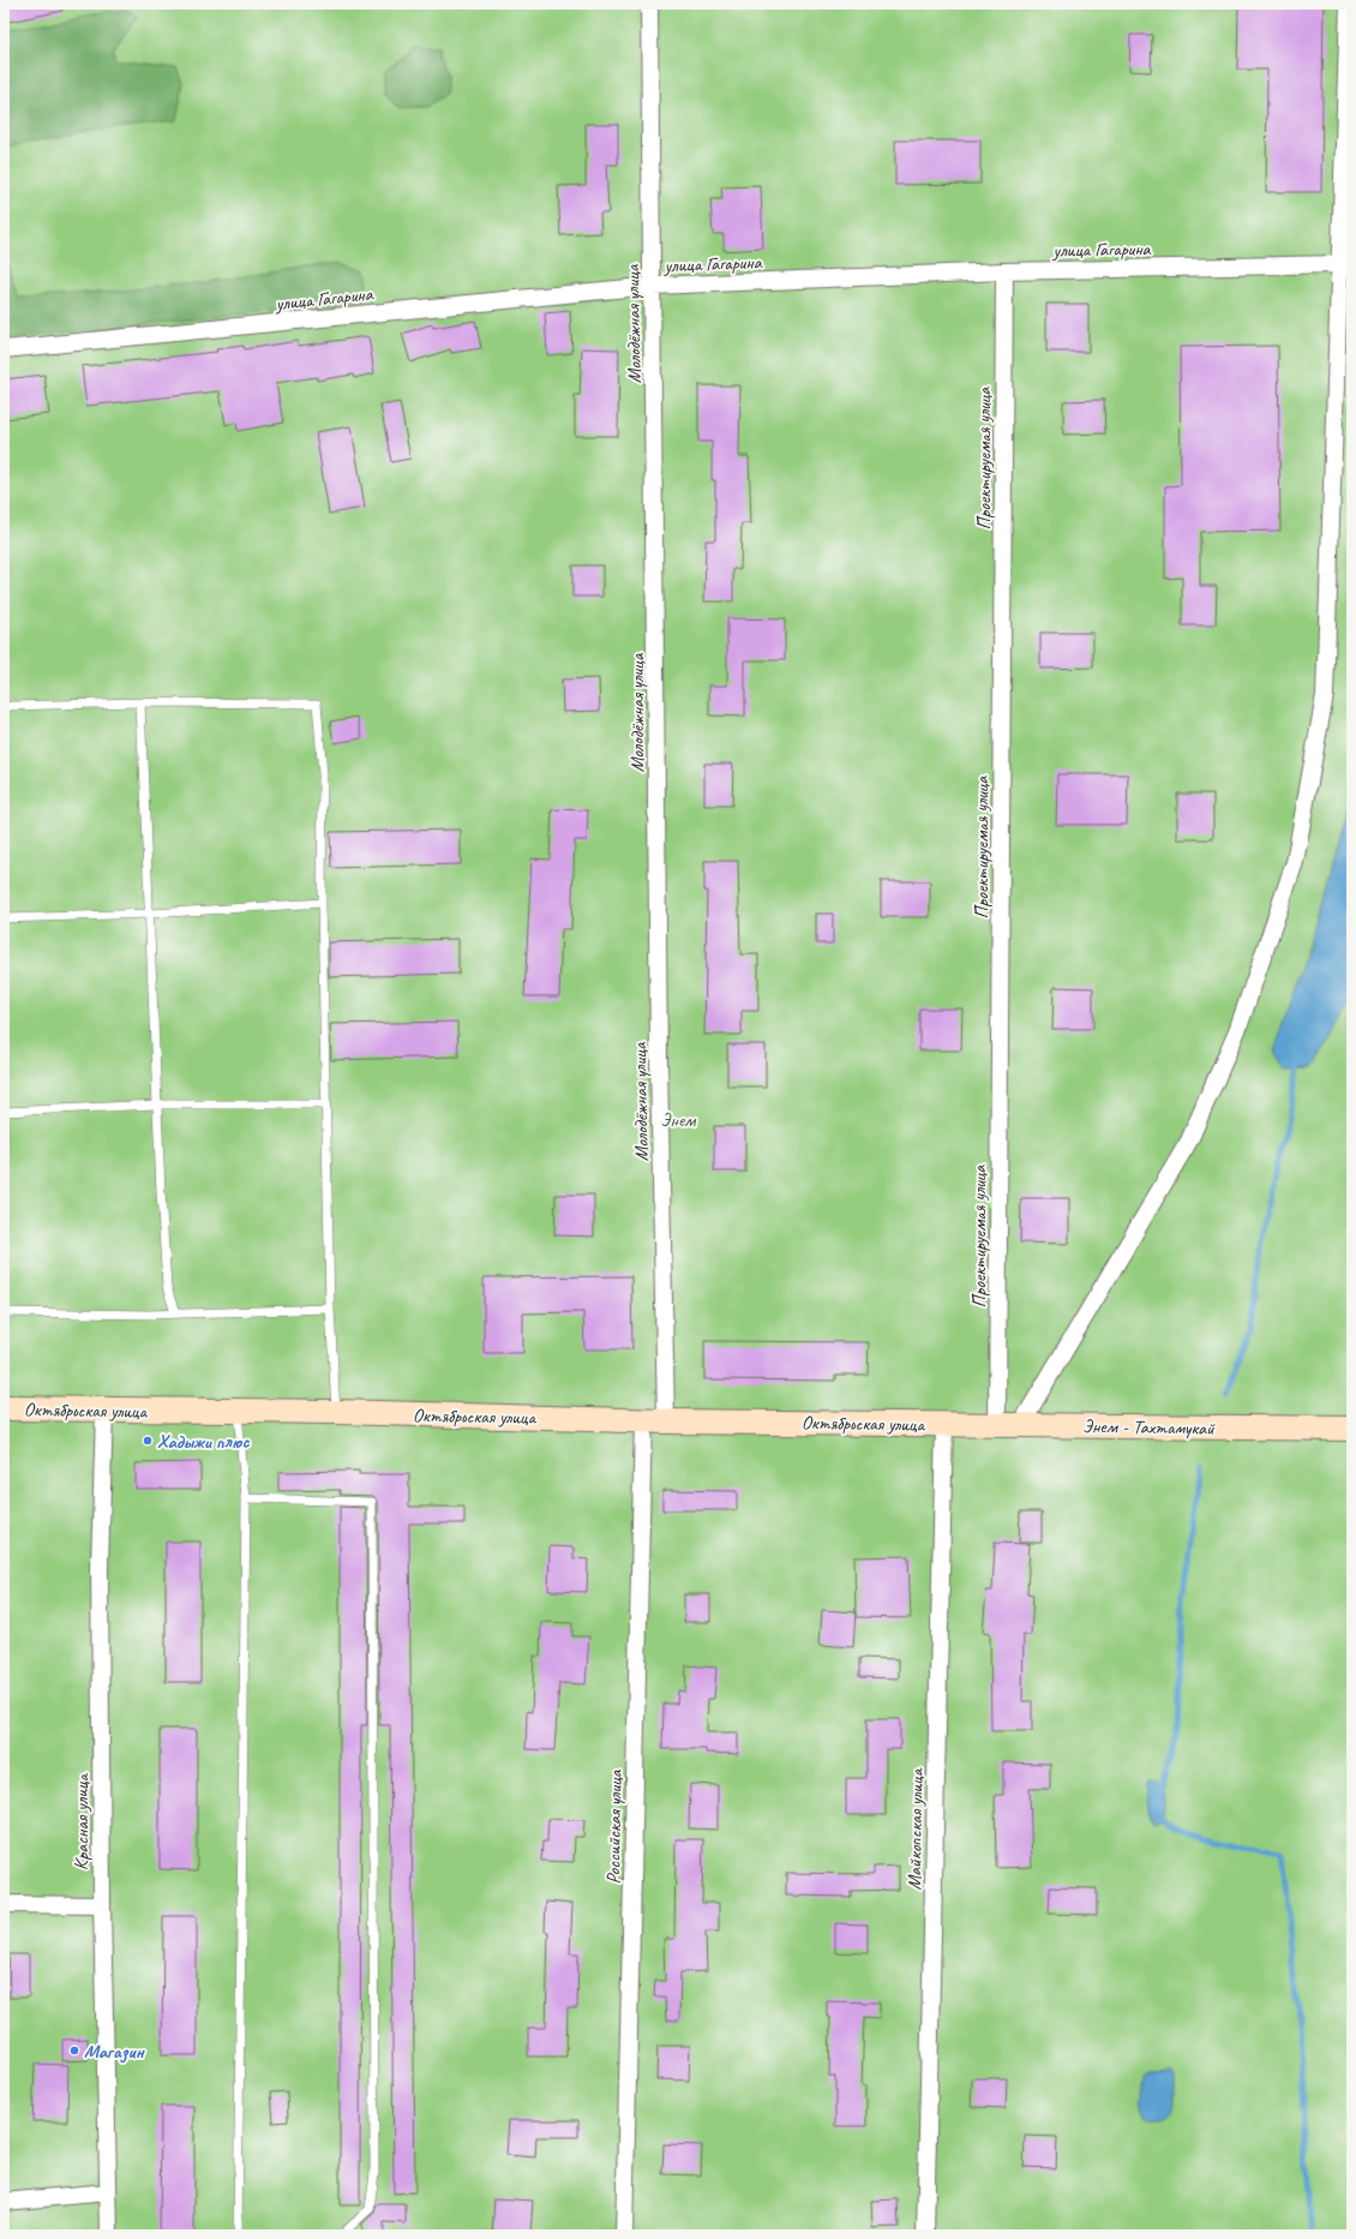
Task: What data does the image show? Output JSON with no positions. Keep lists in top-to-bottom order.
{
  "streets": {
    "main road": ["Октябрьская улица", "Энем - Тахтамукай"],
    "street": [
      "улица Гагарина",
      "Молодёжная улица",
      "Проектируемая улица",
      "Красная улица",
      "Российская улица",
      "Майкопская улица"
    ]
  },
  "crossings": [
    ["улица Гагарина", "Молодёжная улица"],
    ["улица Гагарина", "Проектируемая улица"],
    ["Молодёжная улица", "Октябрьская улица"],
    ["Молодёжная улица", "Российская улица"],
    ["Проектируемая улица", "Энем - Тахтамукай"],
    ["Октябрьская улица", "Энем - Тахтамукай"],
    ["Октябрьская улица", "Красная улица"],
    ["Октябрьская улица", "Российская улица"],
    ["Октябрьская улица", "Майкопская улица"],
    ["Энем - Тахтамукай", "Майкопская улица"]
  ],
  "parks": ["Энем"],
  "places": ["Хадыжи плюс", "Магазин"]
}
